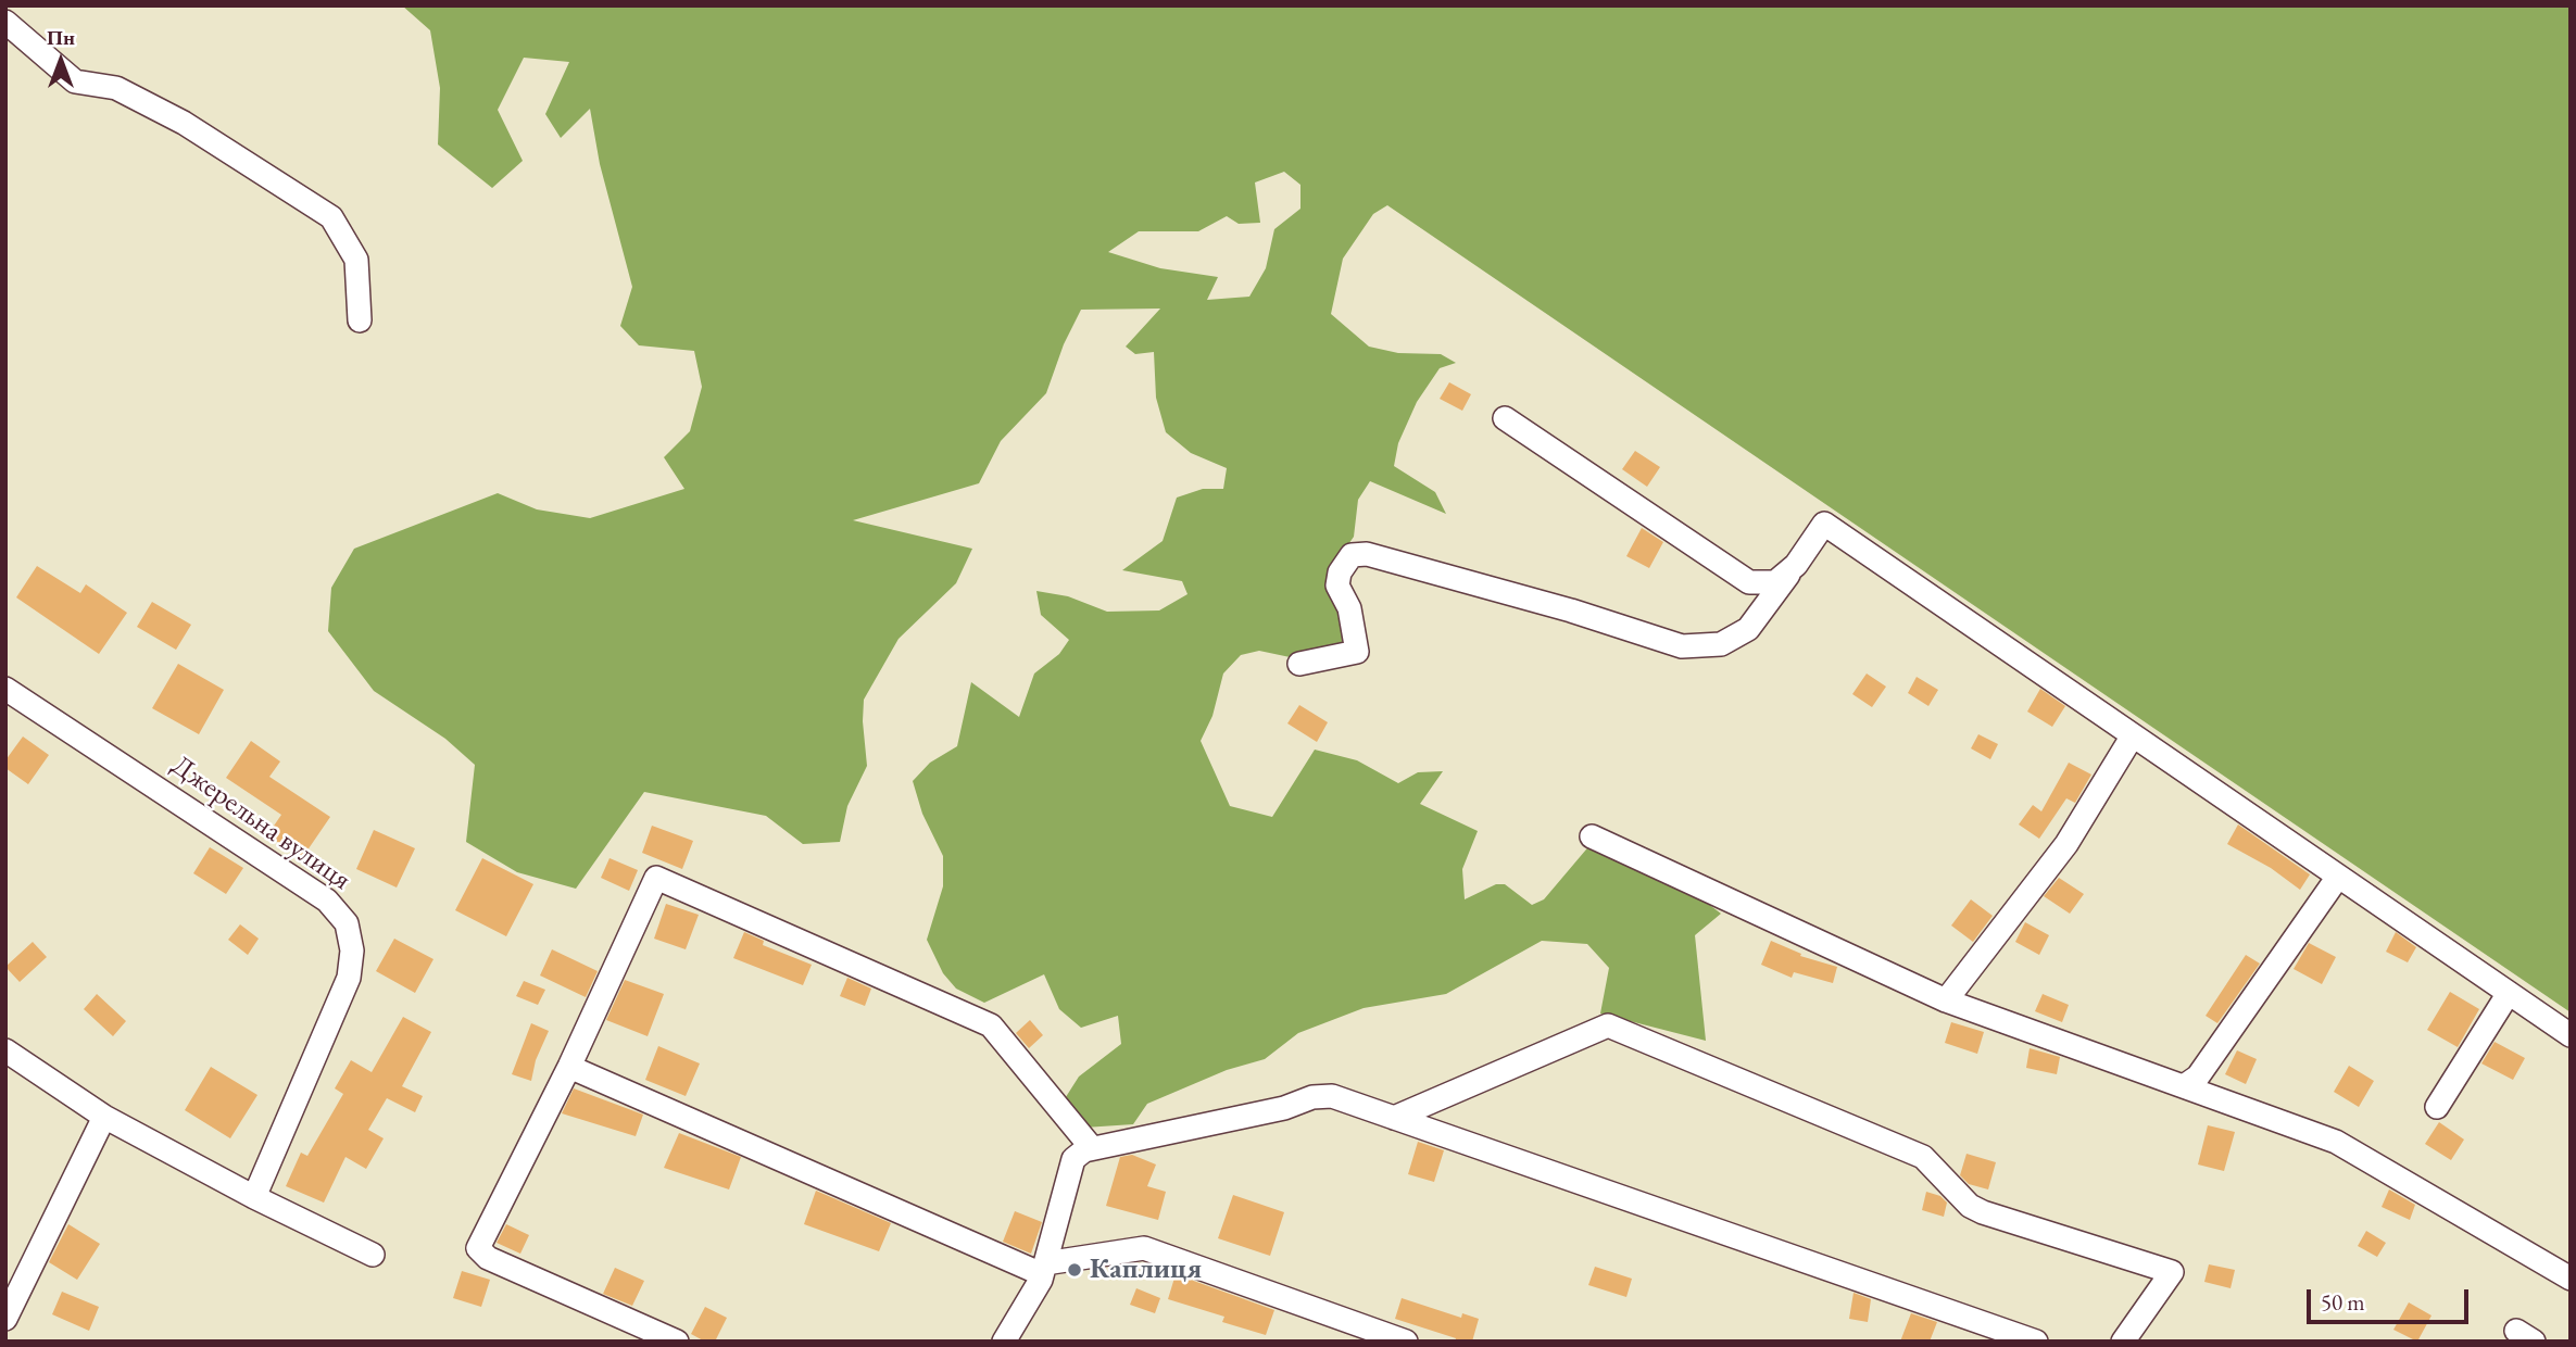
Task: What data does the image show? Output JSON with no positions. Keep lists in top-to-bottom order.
{
  "streets": {
    "street": ["Джерельна вулиця"]
  },
  "places": ["Каплиця"],
  "scale_bar": "50 m",
  "north": "top"
}
